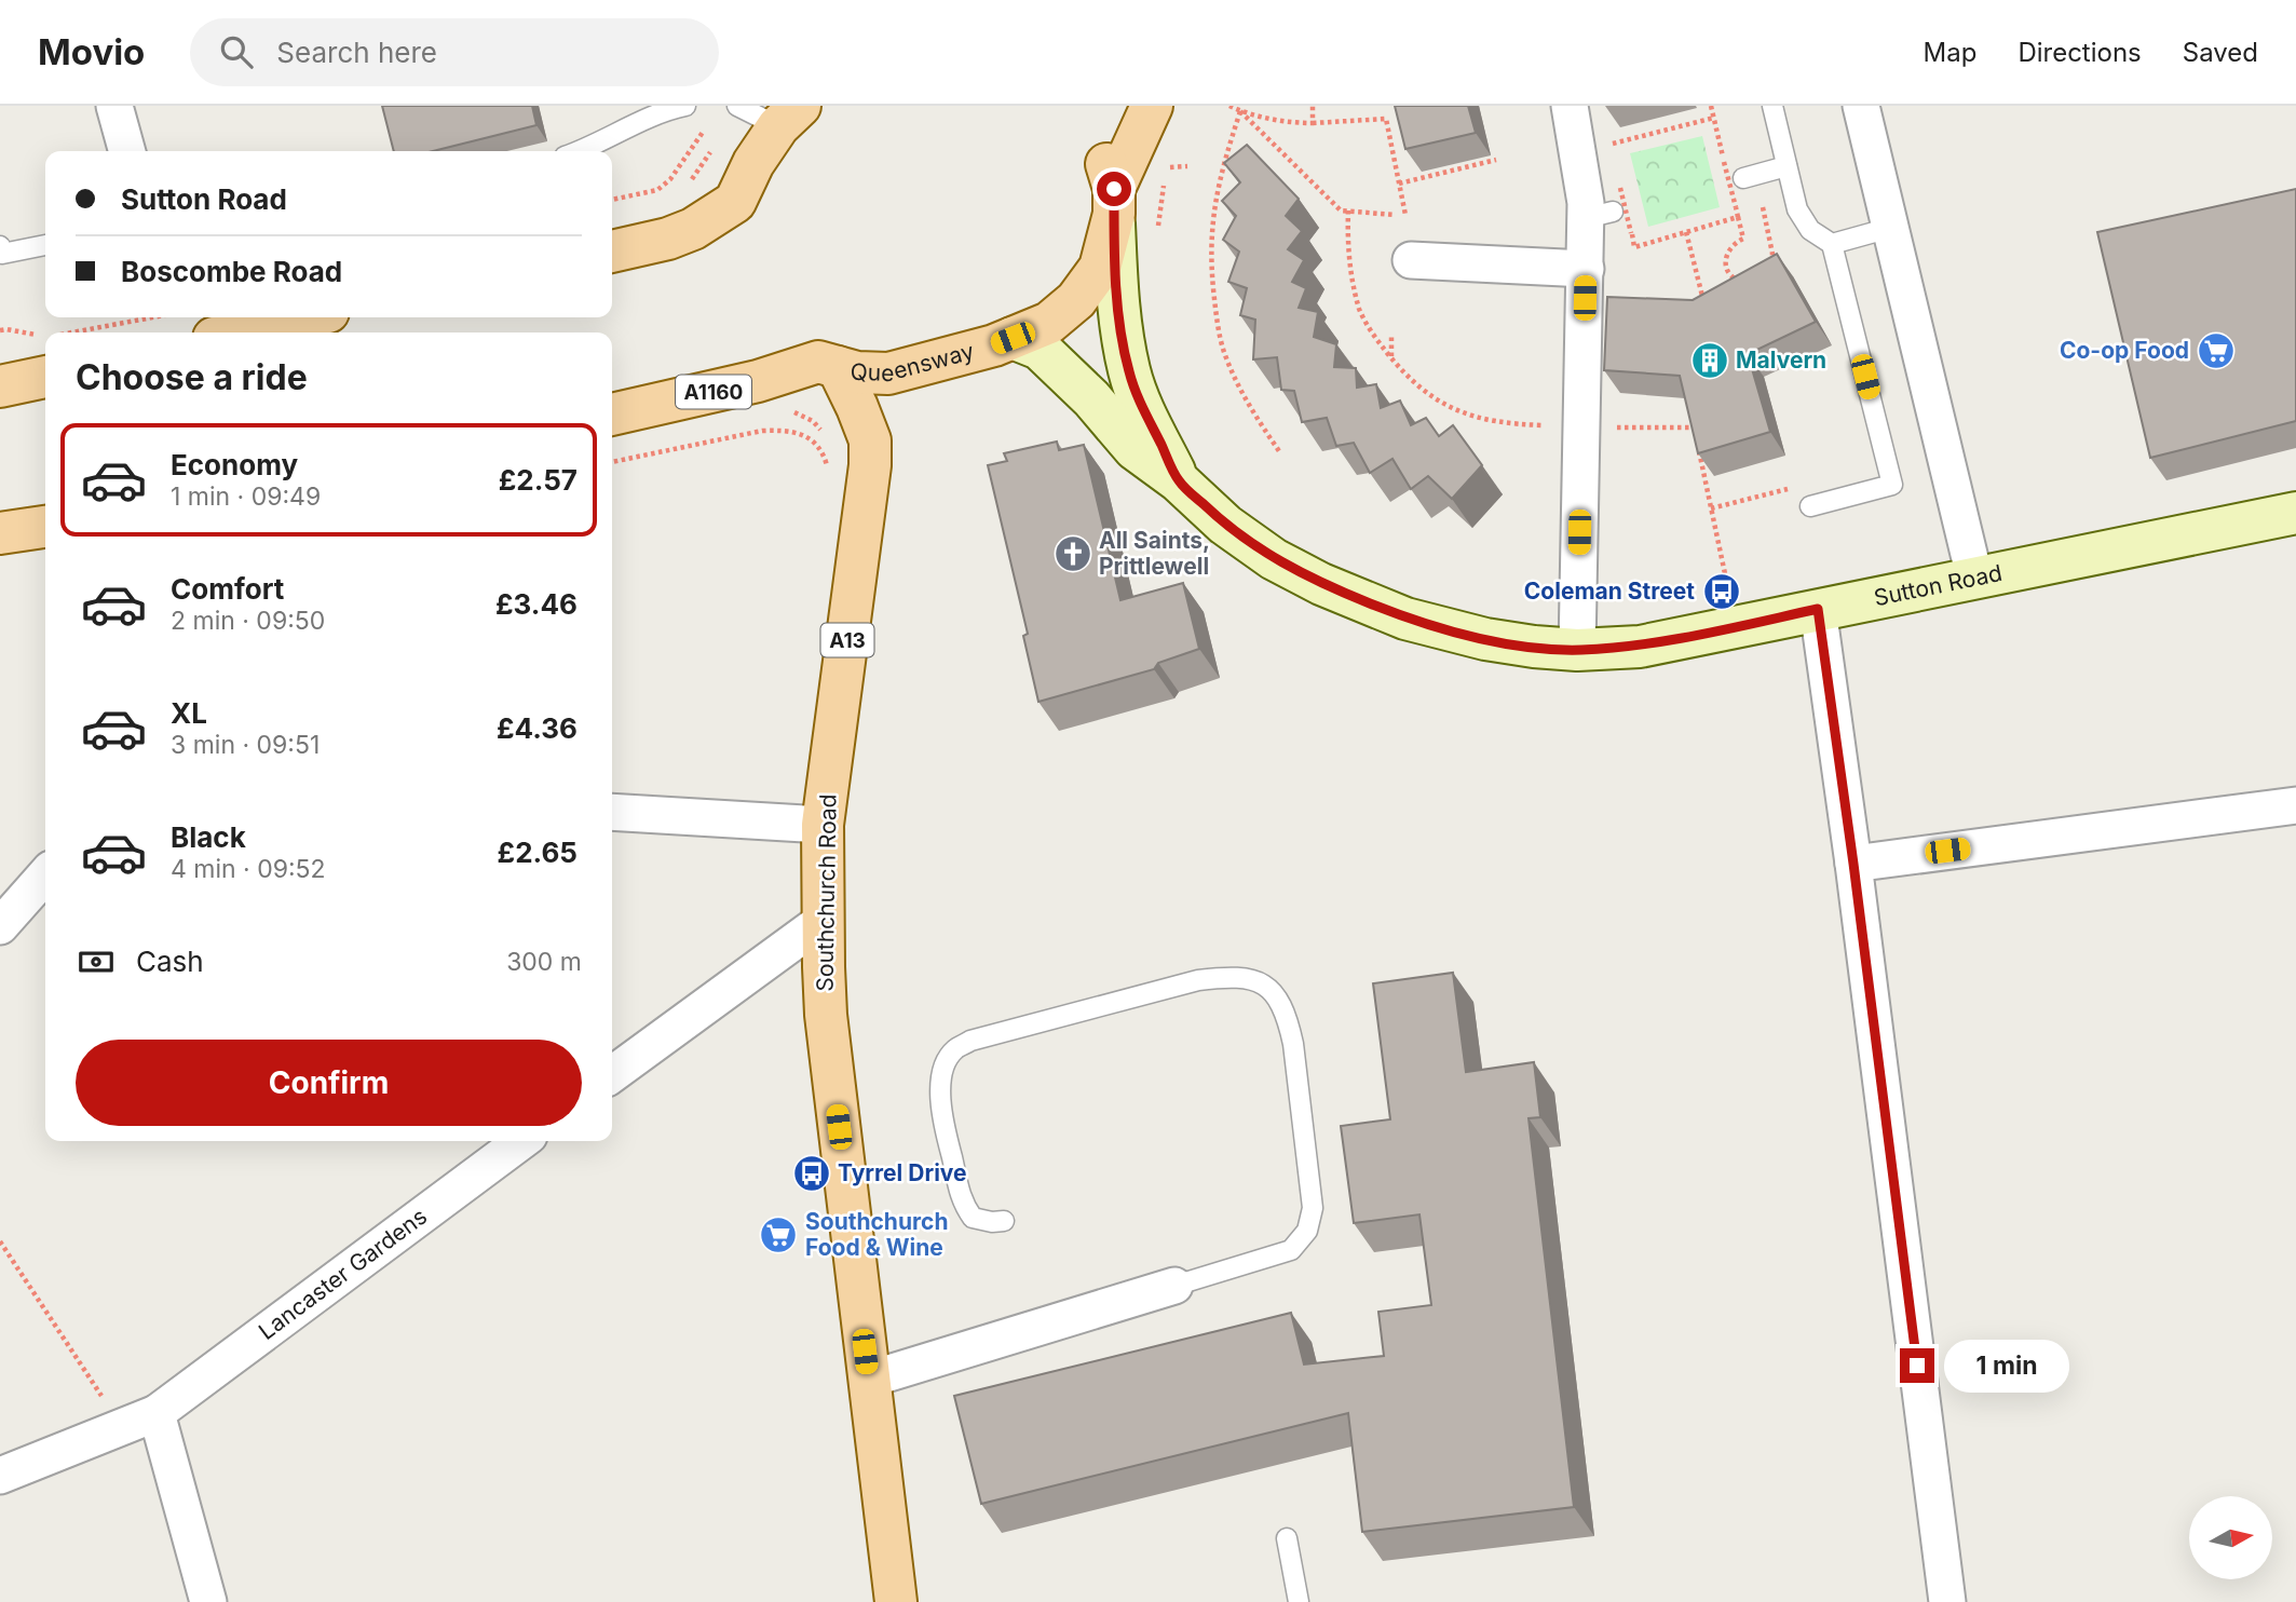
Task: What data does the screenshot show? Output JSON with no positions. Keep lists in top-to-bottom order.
{
  "streets": {
    "main road": [
      "Queensway",
      "A1160",
      "Sutton Road",
      "A13",
      "Southchurch Road"
    ],
    "street": ["Lancaster Gardens"]
  },
  "crossings": [
    ["Queensway", "A1160"],
    ["Queensway", "Sutton Road"],
    ["Queensway", "Southchurch Road"],
    ["A1160", "Southchurch Road"]
  ],
  "places": {
    "supermarket": ["Co-op Food", "Southchurch Food & Wine"],
    "building": ["Malvern"],
    "church": ["All Saints, Prittlewell"],
    "bus stop": ["Coleman Street", "Tyrrel Drive"]
  },
  "north": "right",
  "page": {
    "header": "Movio",
    "search": "Search here",
    "nav": ["Map", "Directions", "Saved"],
    "banner": ["Sutton Road", "Boscombe Road"],
    "heading": "Choose a ride",
    "list": [
      {
        "name": "Economy",
        "note": "1 min · 09:49",
        "value": "£2.57"
      },
      {
        "name": "Comfort",
        "note": "2 min · 09:50",
        "value": "£3.46"
      },
      {
        "name": "XL",
        "note": "3 min · 09:51",
        "value": "£4.36"
      },
      {
        "name": "Black",
        "note": "4 min · 09:52",
        "value": "£2.65"
      }
    ],
    "pay": ["Cash", "300 m"],
    "buttons": "Confirm",
    "bubble": "1 min"
  }
}
